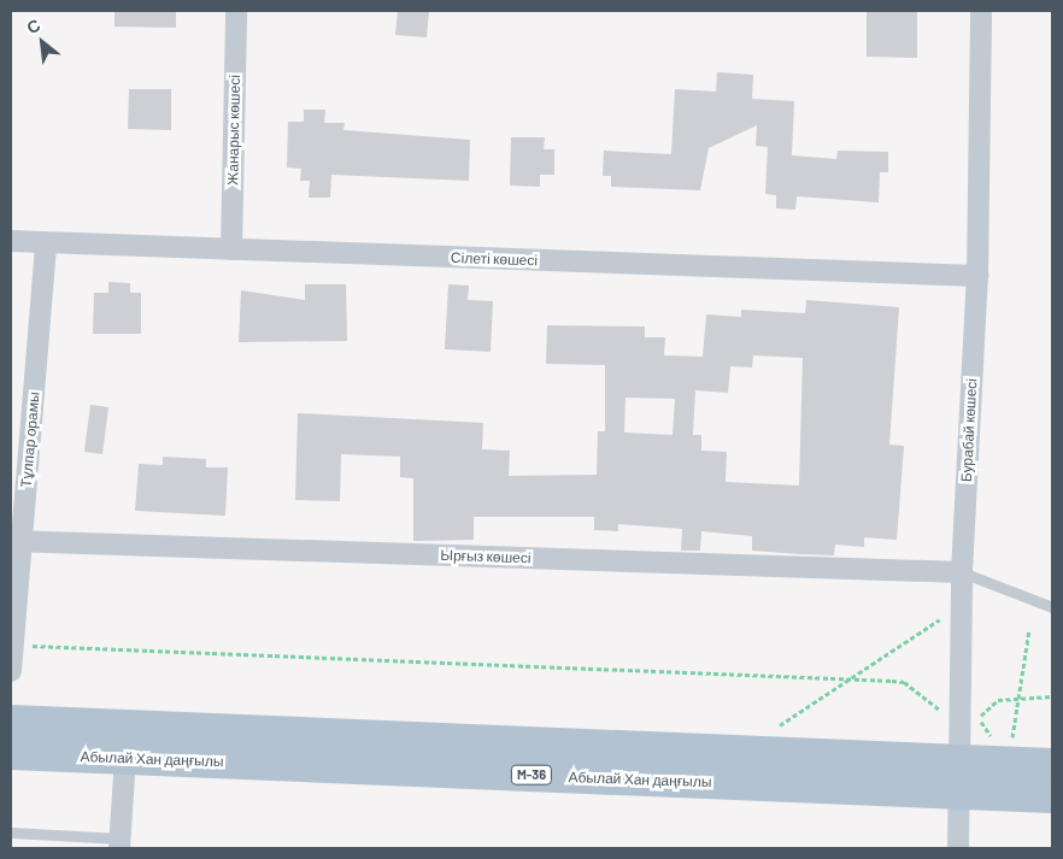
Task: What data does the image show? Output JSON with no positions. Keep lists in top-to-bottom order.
{
  "streets": {
    "main road": ["Абылай Хан даңғылы", "M-36"],
    "street": [
      "Жанарыс көшесі",
      "Сілеті көшесі",
      "Бурабай көшесі",
      "Тұлпар орамы",
      "Ырғыз көшесі"
    ]
  },
  "crossings": [
    ["Жанарыс көшесі", "Сілеті көшесі"],
    ["Сілеті көшесі", "Бурабай көшесі"],
    ["Сілеті көшесі", "Тұлпар орамы"],
    ["Бурабай көшесі", "Ырғыз көшесі"],
    ["Бурабай көшесі", "Абылай Хан даңғылы"],
    ["Тұлпар орамы", "Ырғыз көшесі"]
  ],
  "north": "top left"
}
